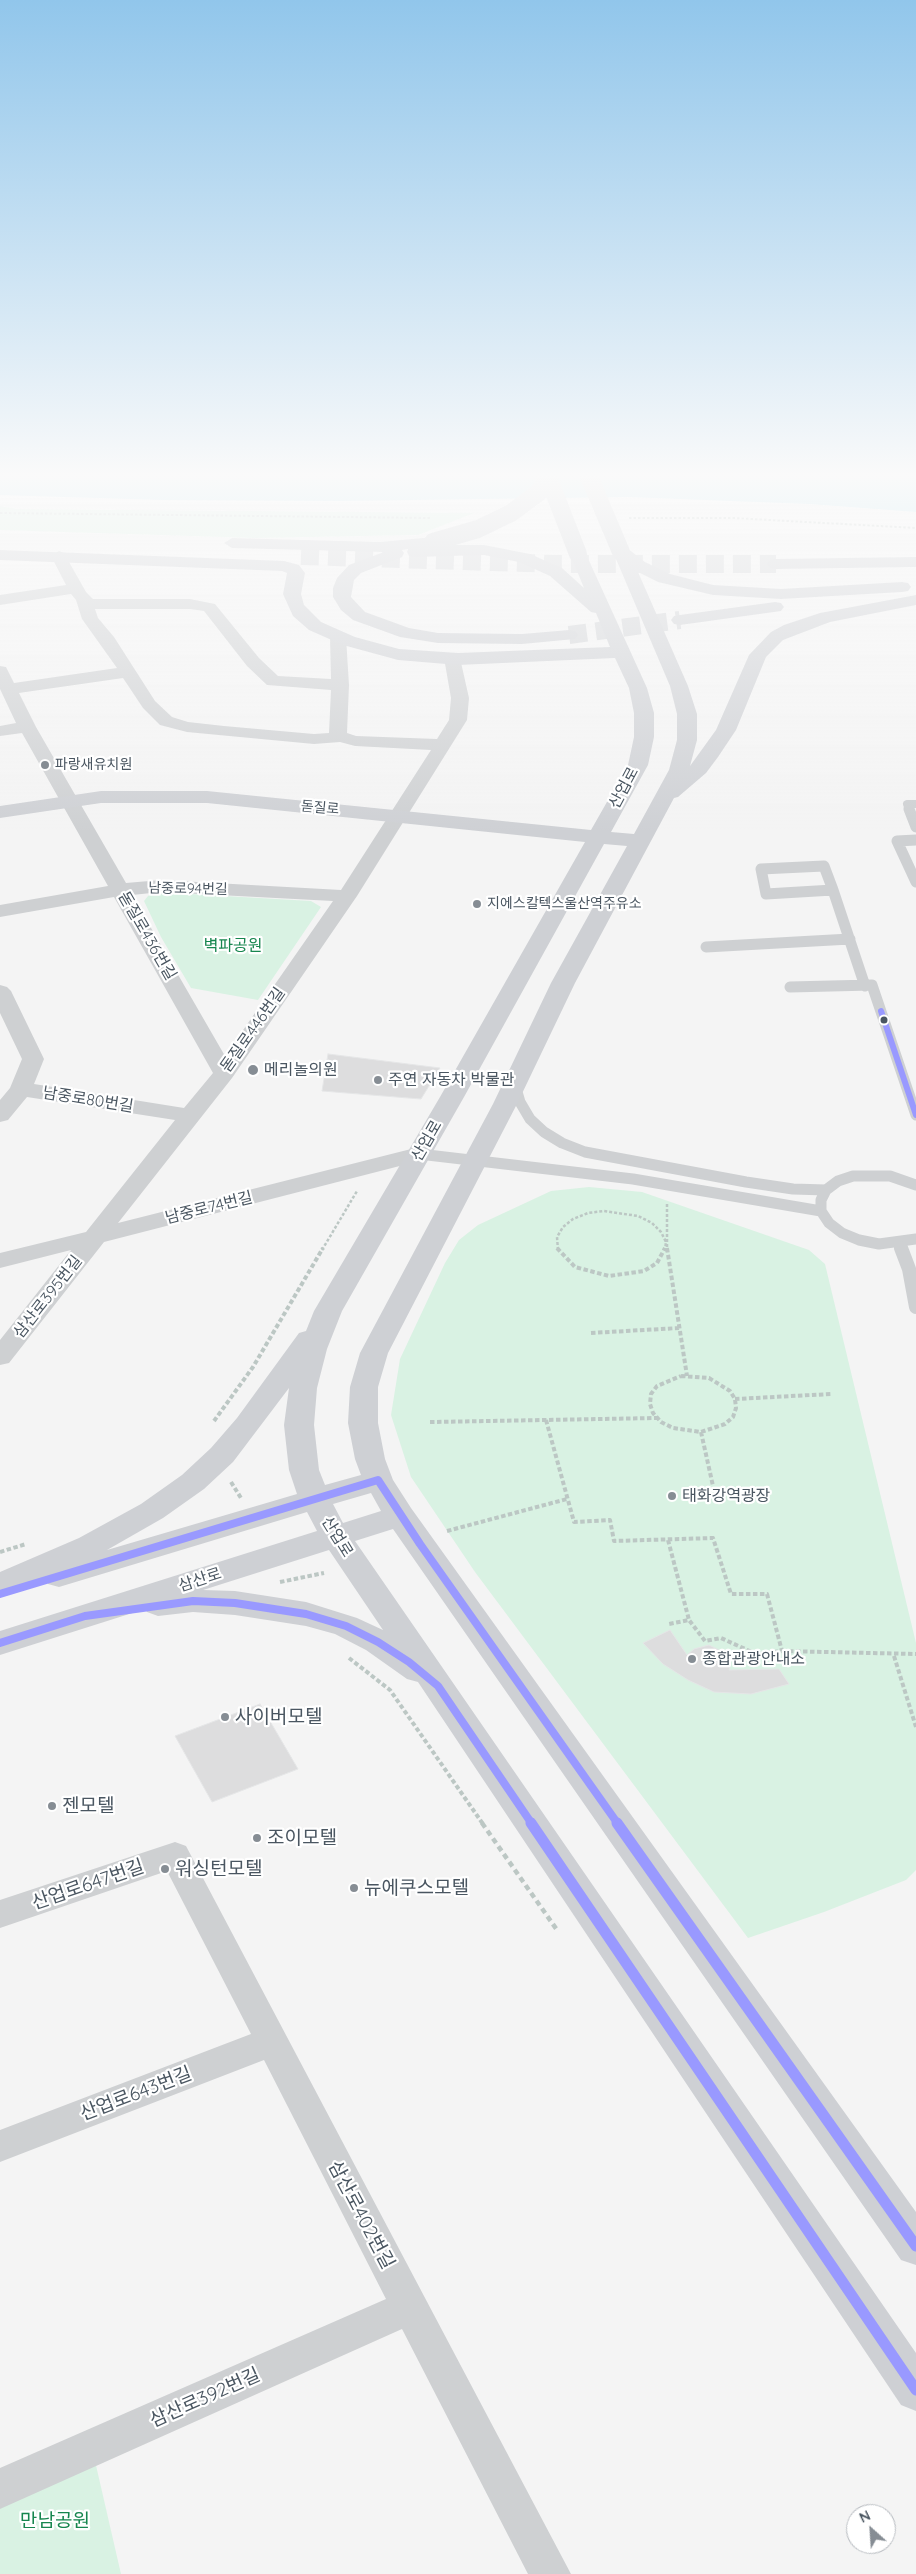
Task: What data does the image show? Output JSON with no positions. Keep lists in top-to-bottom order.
{
  "streets": {
    "main road": ["산업로", "돋질로", "삼산로"],
    "street": [
      "남중로94번길",
      "돋질로436번길",
      "돋질로446번길",
      "남중로80번길",
      "남중로74번길",
      "삼산로395번길",
      "산업로647번길",
      "산업로643번길",
      "삼산로402번길",
      "삼산로392번길"
    ]
  },
  "crossings": [
    ["산업로", "돋질로"],
    ["산업로", "남중로74번길"],
    ["산업로", "삼산로"],
    ["돋질로", "돋질로436번길"],
    ["돋질로", "돋질로446번길"],
    ["남중로94번길", "돋질로436번길"],
    ["남중로94번길", "돋질로446번길"],
    ["돋질로436번길", "돋질로446번길"],
    ["돋질로446번길", "남중로80번길"],
    ["돋질로446번길", "남중로74번길"],
    ["돋질로446번길", "삼산로395번길"],
    ["남중로74번길", "삼산로395번길"],
    ["산업로647번길", "삼산로402번길"],
    ["산업로643번길", "삼산로402번길"],
    ["삼산로402번길", "삼산로392번길"]
  ],
  "parks": ["벽파공원", "만남공원"],
  "places": [
    "파랑새유치원",
    "지에스칼텍스울산역주유소",
    "메리놀의원",
    "주연 자동차 박물관",
    "태화강역광장",
    "종합관광안내소",
    "사이버모텔",
    "젠모텔",
    "조이모텔",
    "워싱턴모텔",
    "뉴에쿠스모텔"
  ],
  "north": "top left"
}
